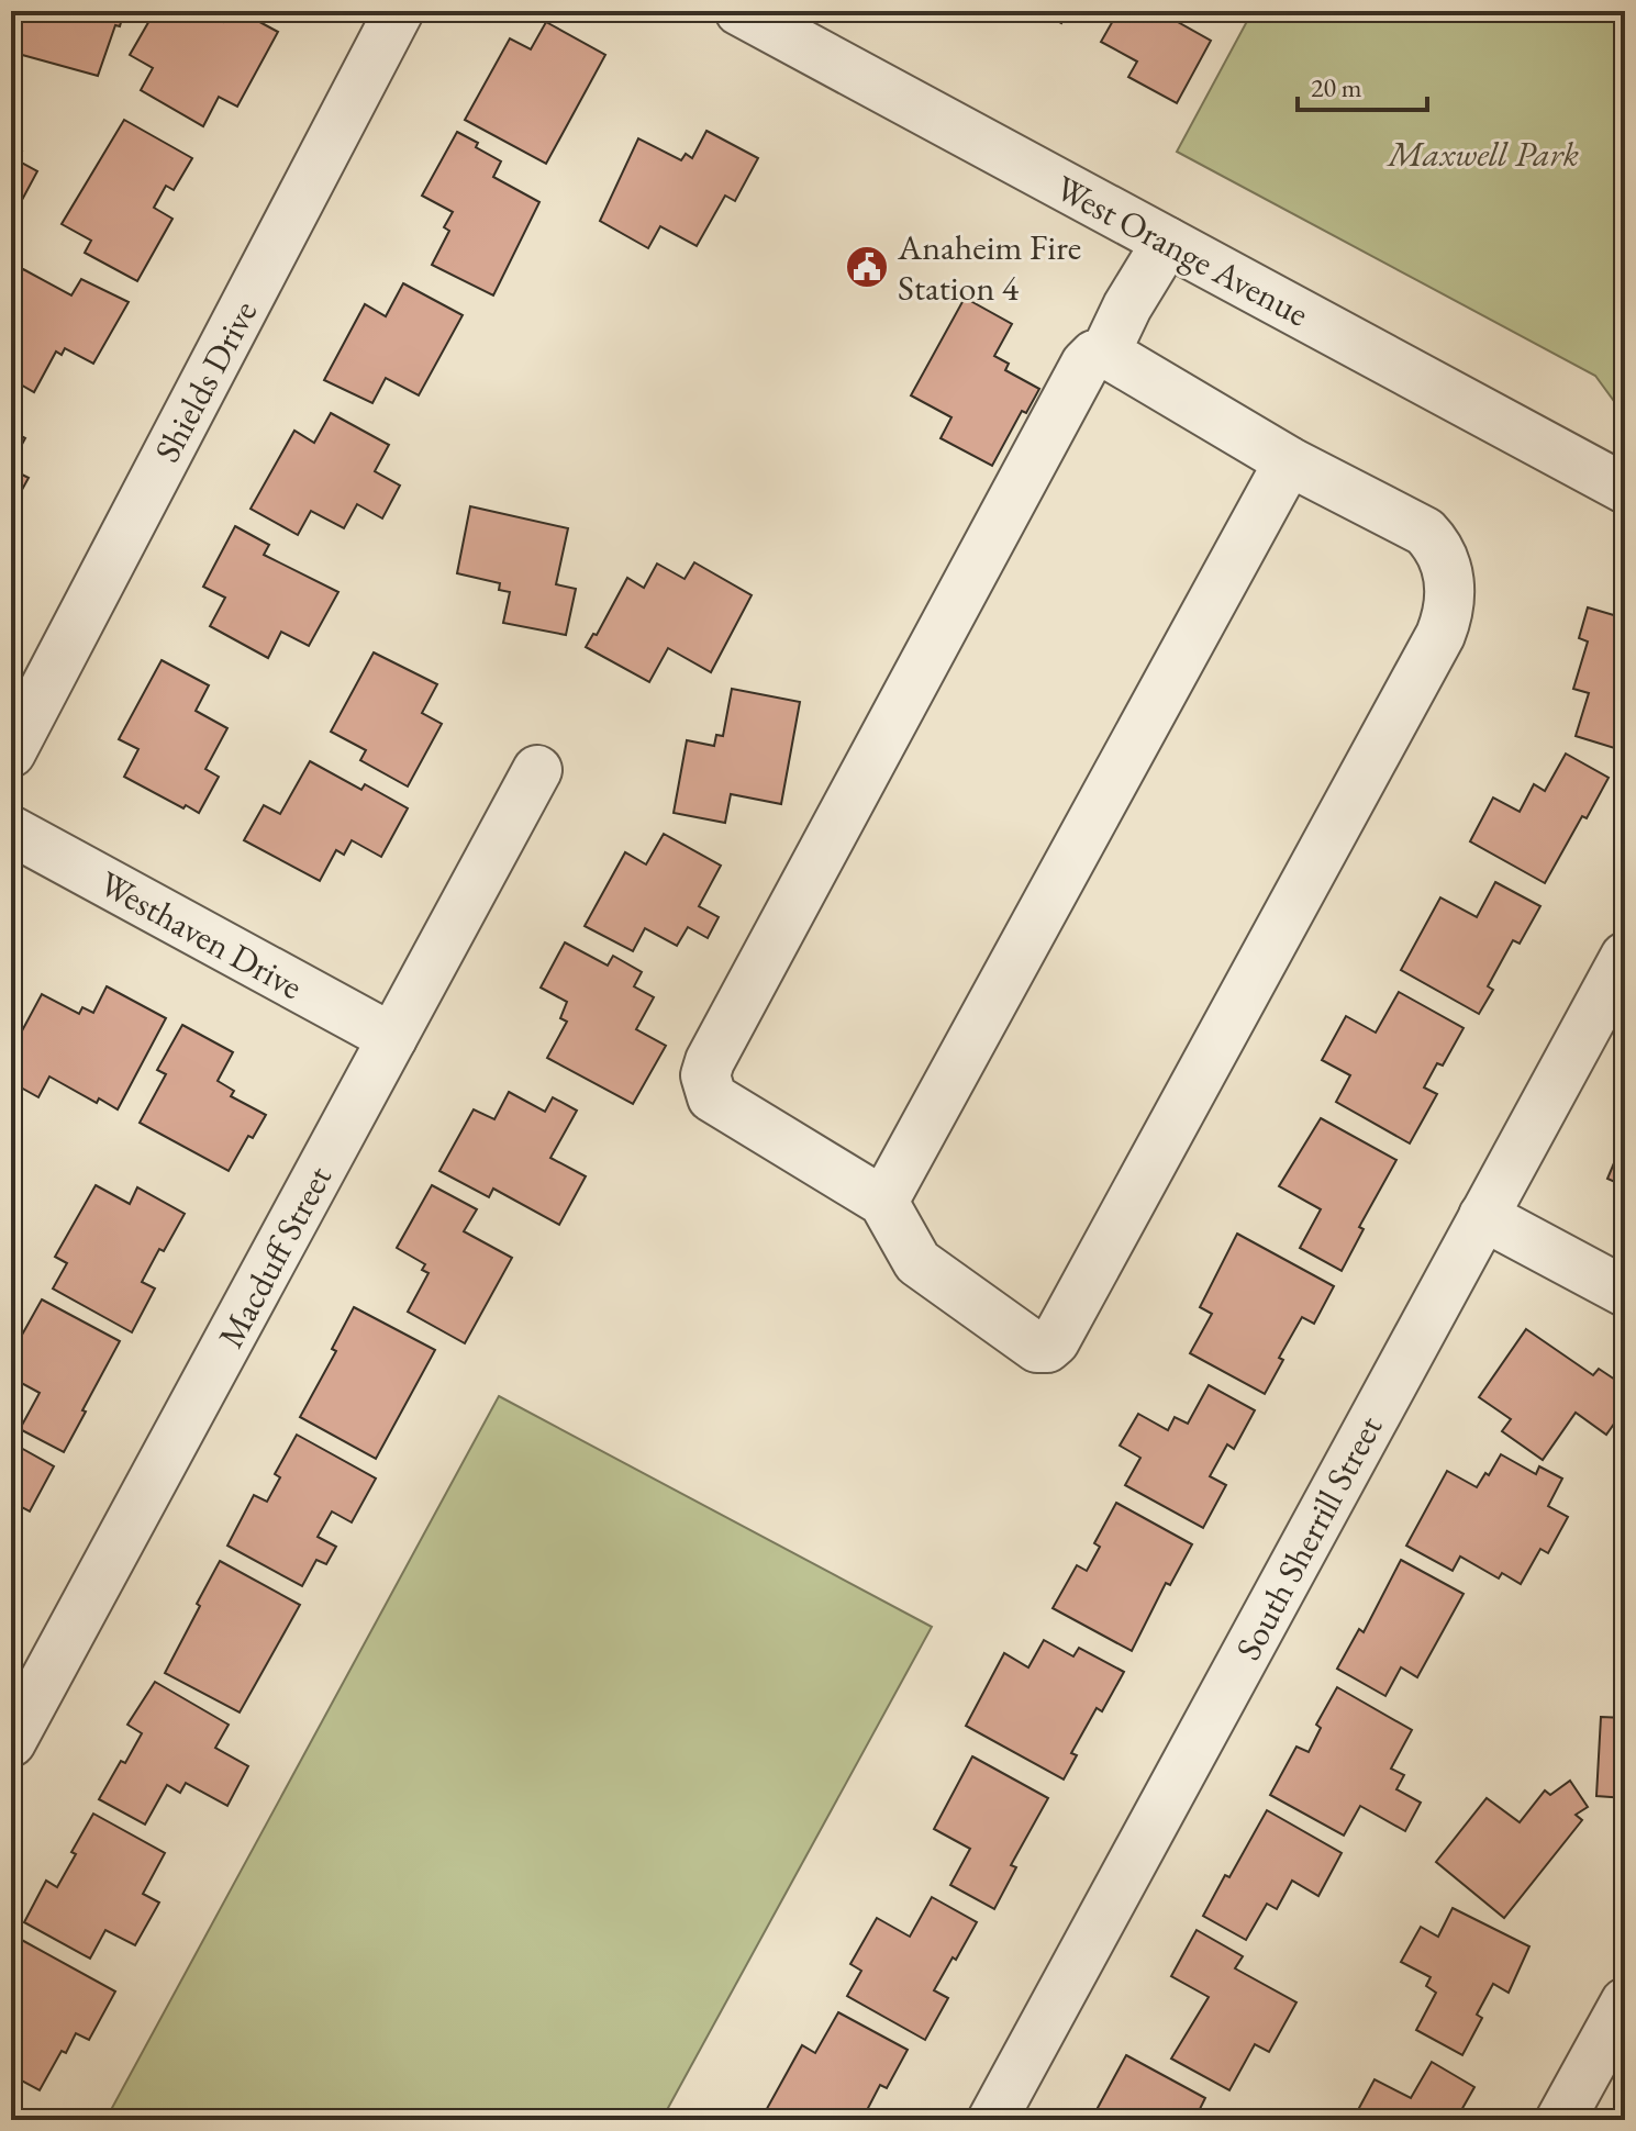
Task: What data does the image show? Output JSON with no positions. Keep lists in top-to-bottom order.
{
  "streets": {
    "street": [
      "West Orange Avenue",
      "Shields Drive",
      "Westhaven Drive",
      "Macduff Street",
      "South Sherrill Street"
    ]
  },
  "crossings": [
    ["Westhaven Drive", "Macduff Street"]
  ],
  "parks": ["Maxwell Park"],
  "places": {
    "public building": ["Anaheim Fire Station 4"]
  },
  "scale_bar": "20 m"
}
